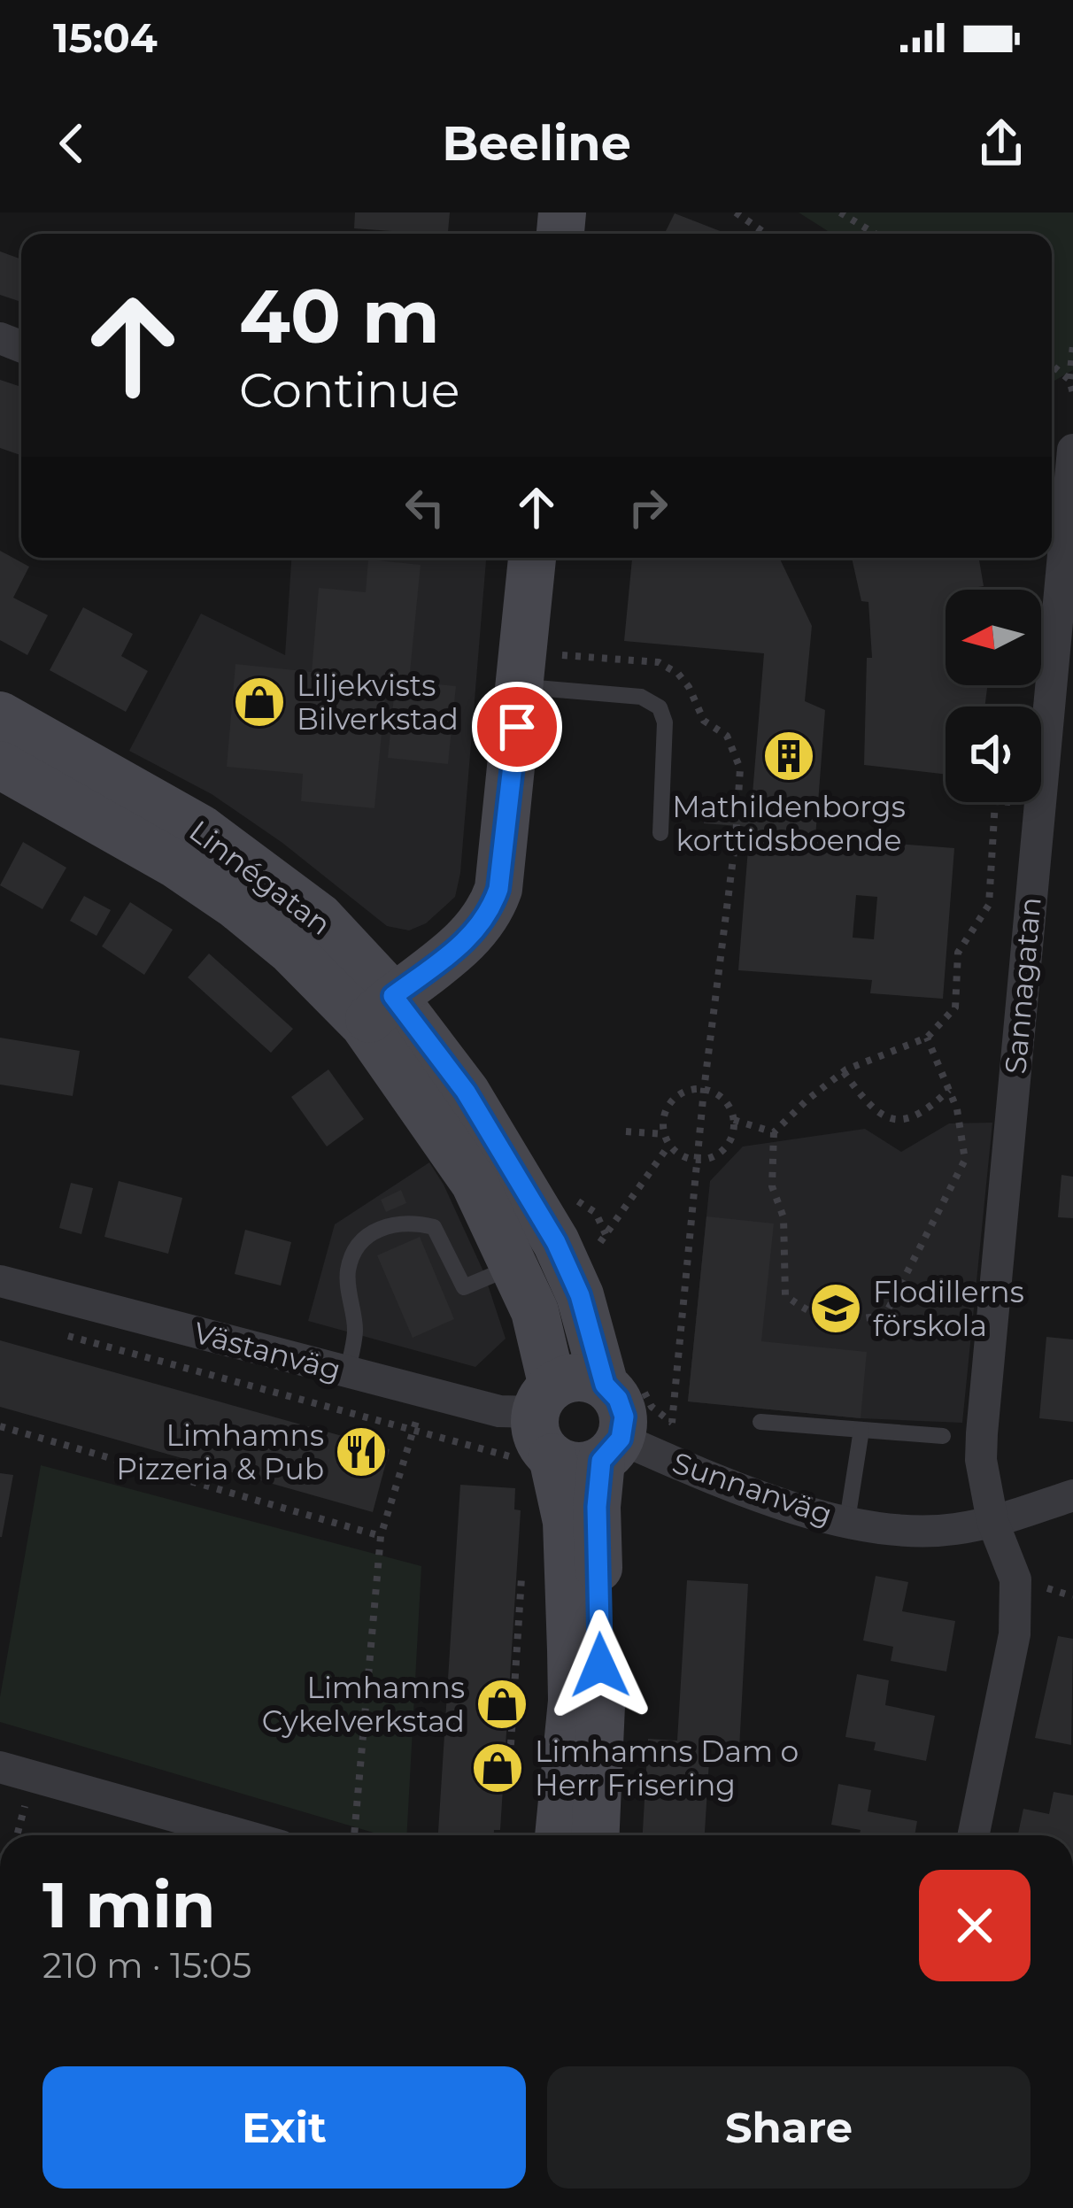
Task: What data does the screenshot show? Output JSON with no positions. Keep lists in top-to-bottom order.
{
  "streets": {
    "street": [
      "Linnégatan",
      "Sannagatan",
      "Västanväg",
      "Sunnanväg"
    ]
  },
  "crossings": [
    ["Linnégatan", "Västanväg"],
    ["Linnégatan", "Sunnanväg"],
    ["Sannagatan", "Sunnanväg"],
    ["Västanväg", "Sunnanväg"]
  ],
  "places": {
    "shop": ["Liljekvists Bilverkstad", "Limhamns Cykelverkstad", "Limhamns Dam o Herr Frisering"],
    "building": ["Mathildenborgs korttidsboende"],
    "school or university": ["Flodillerns förskola"],
    "restaurant": ["Limhamns Pizzeria & Pub"]
  },
  "north": "left",
  "page": {
    "status": "15:04",
    "header": "Beeline",
    "turn": ["40 m", "Continue"],
    "heading": ["1 min", "210 m · 15:05"],
    "buttons": ["Exit", "Share"]
  }
}
